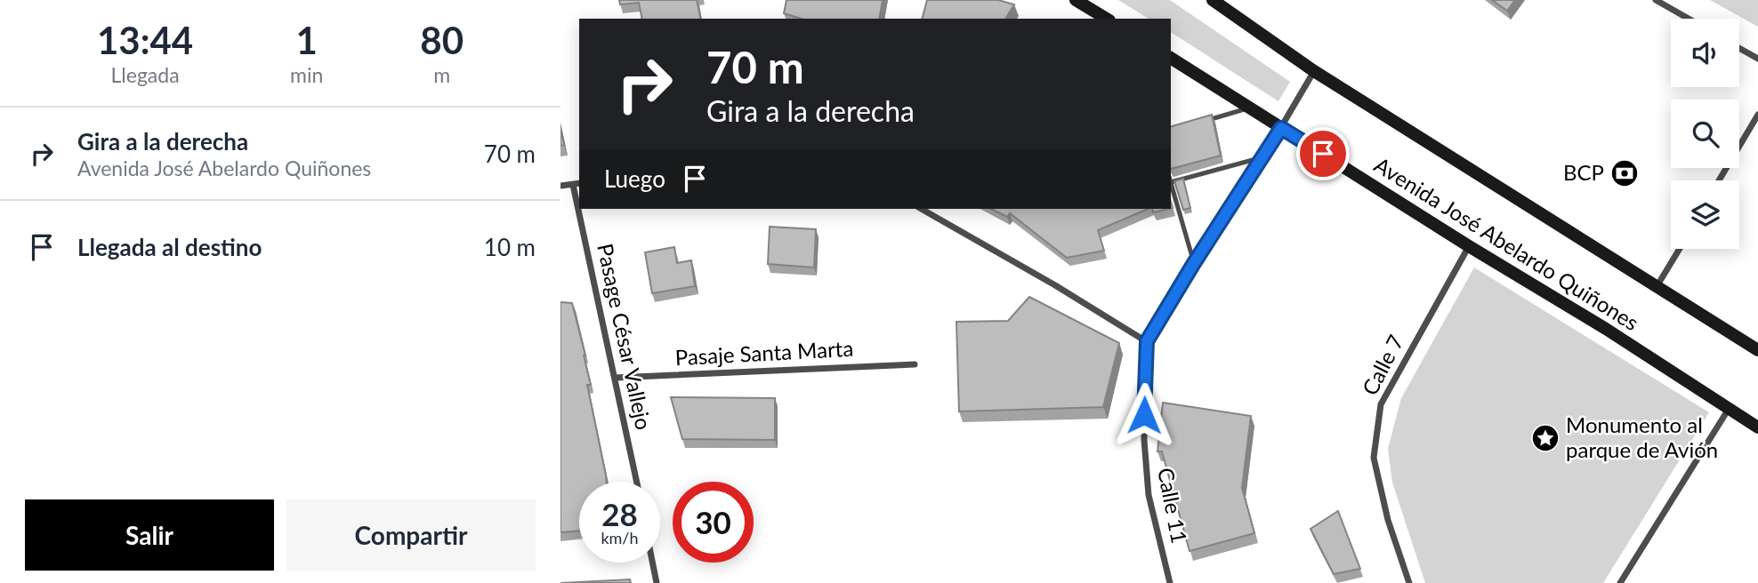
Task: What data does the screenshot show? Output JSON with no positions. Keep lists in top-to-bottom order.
{
  "streets": {
    "main road": ["Avenida José Abelardo Quiñones"],
    "street": [
      "Pasage César Vallejo",
      "Pasaje Santa Marta",
      "Calle 7",
      "Calle 11"
    ]
  },
  "crossings": [
    ["Avenida José Abelardo Quiñones", "Calle 7"],
    ["Avenida José Abelardo Quiñones", "Calle 11"],
    ["Pasage César Vallejo", "Pasaje Santa Marta"]
  ],
  "places": {
    "bank": ["BCP"],
    "place": ["Monumento al parque de Avión"]
  },
  "page": {
    "eta": [
      "13:44",
      "Llegada",
      "1",
      "min",
      "80",
      "m"
    ],
    "turn": ["70 m", "Gira a la derecha"],
    "list": [
      {
        "name": "Gira a la derecha",
        "note": "Avenida José Abelardo Quiñones",
        "value": "70 m"
      },
      {
        "name": "Llegada al destino",
        "value": "10 m"
      }
    ],
    "then": "Luego",
    "speed": "28 km/h",
    "limit": "30",
    "buttons": ["Salir", "Compartir"]
  }
}
